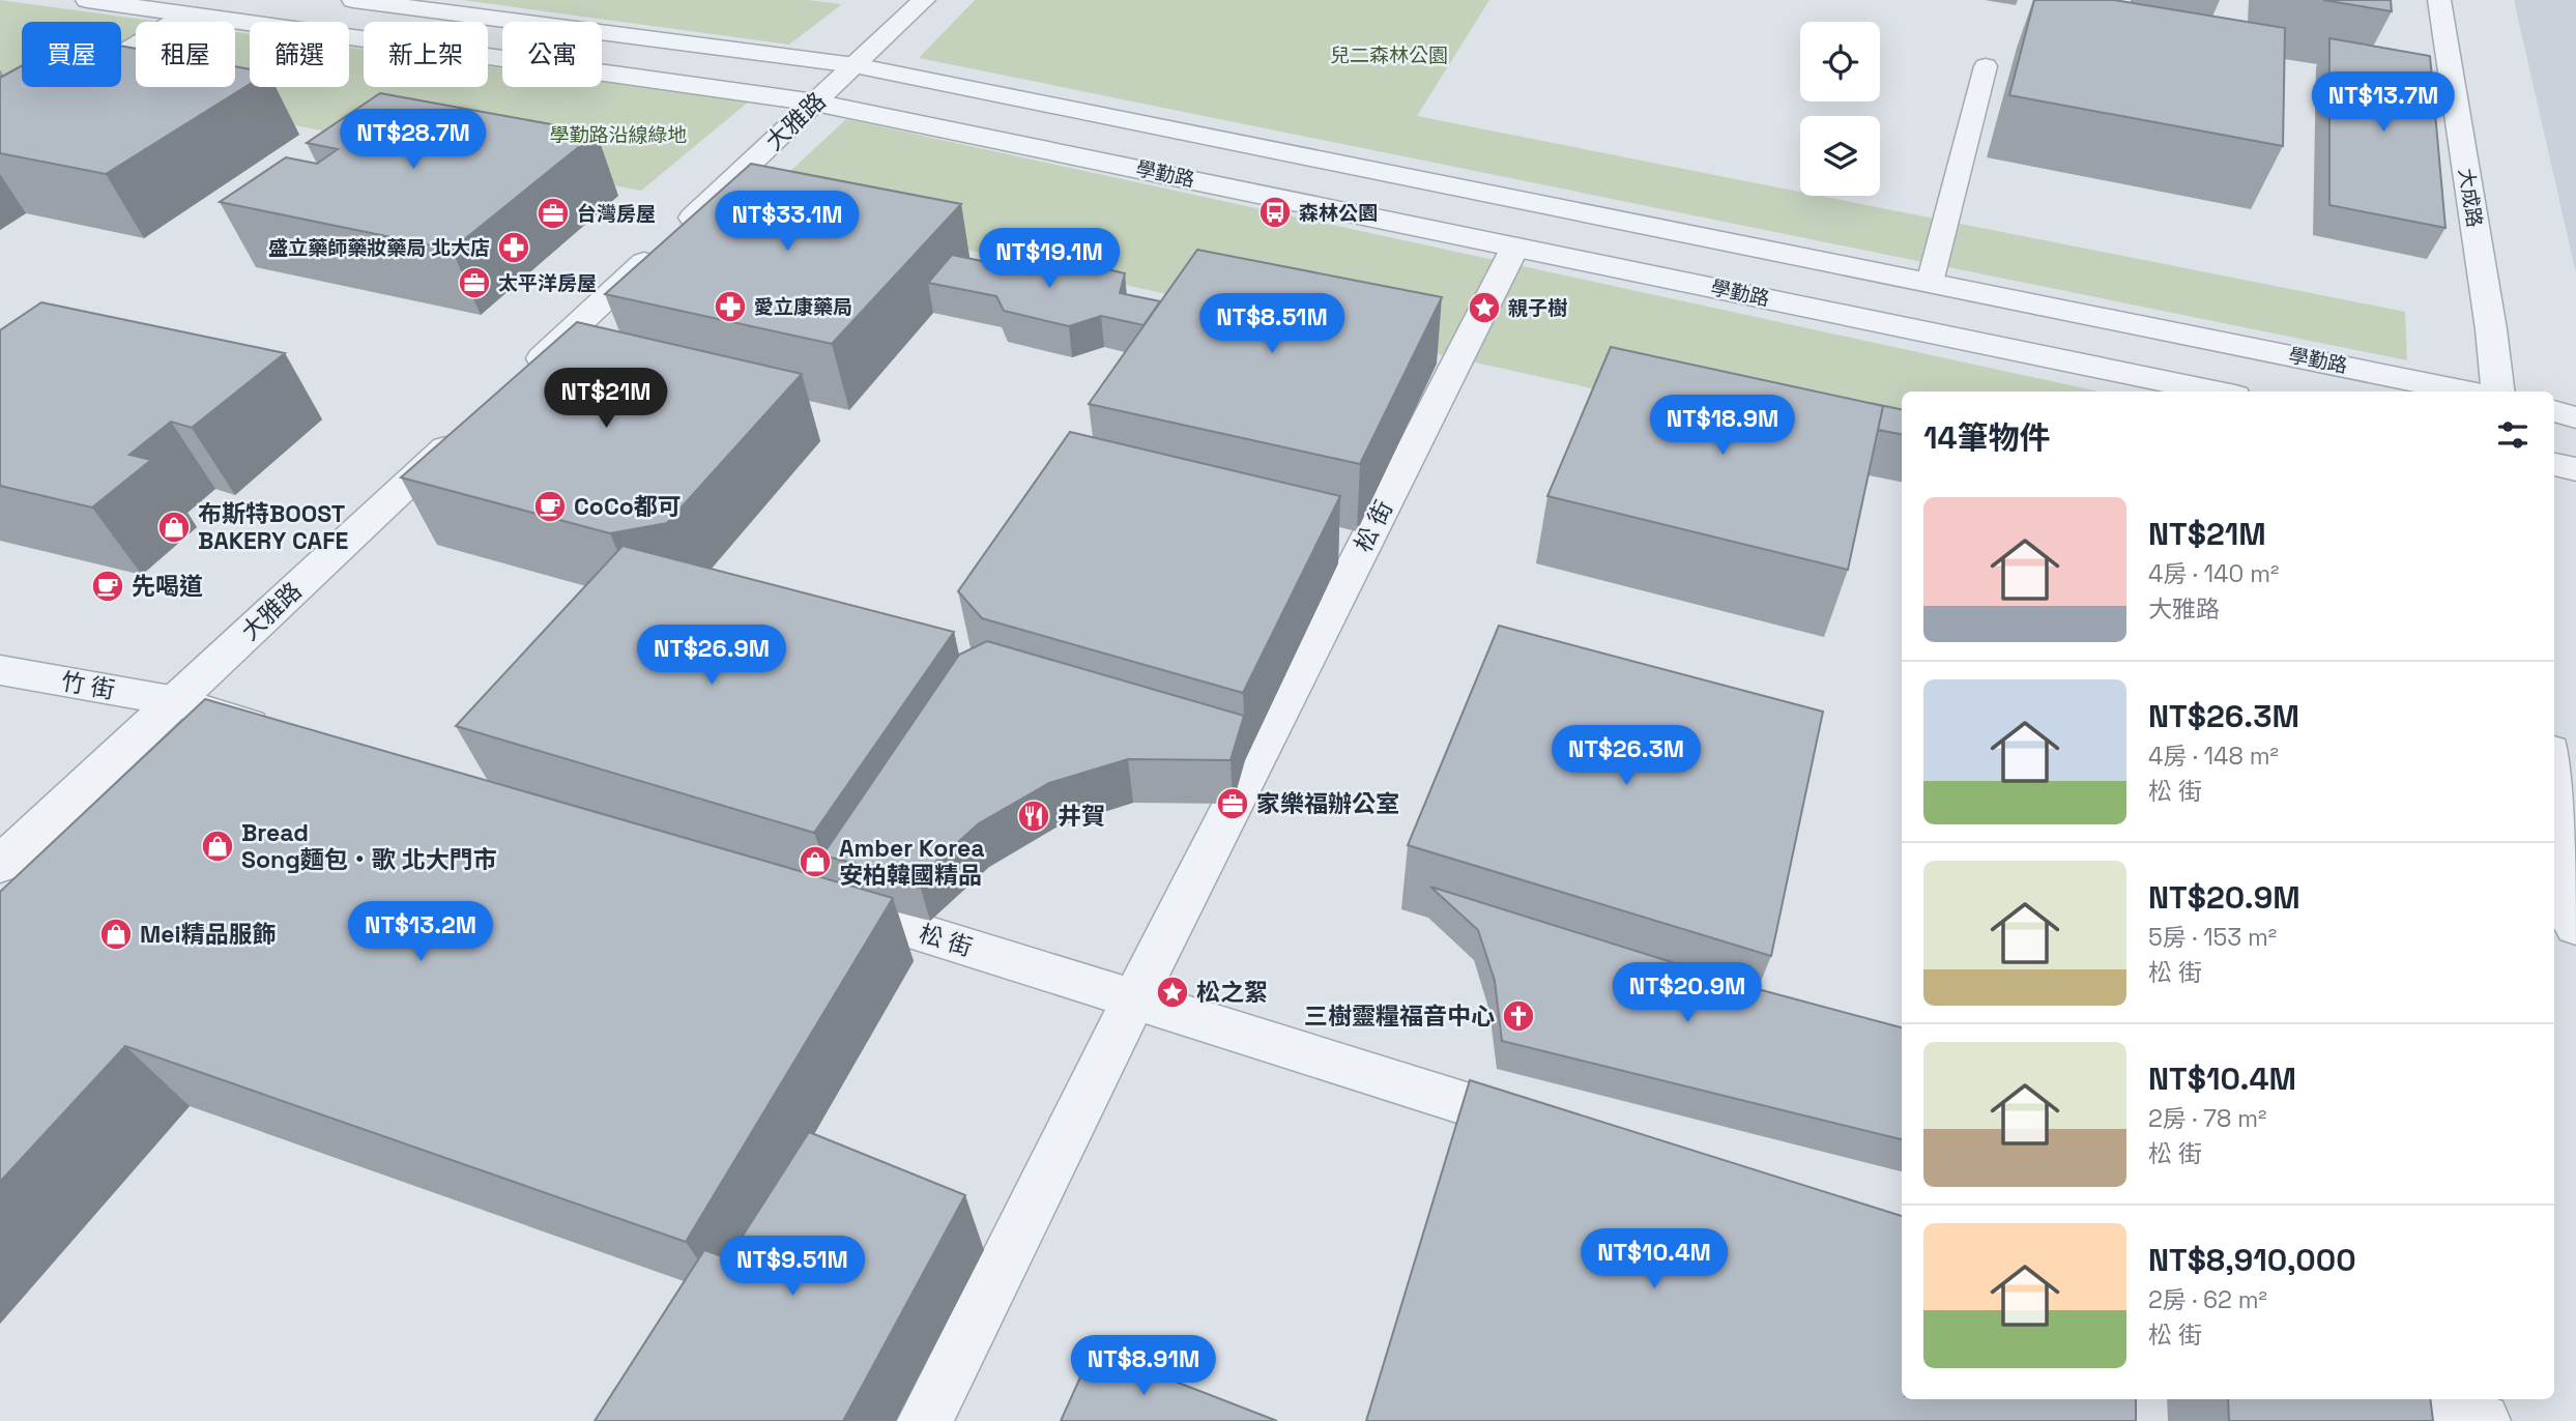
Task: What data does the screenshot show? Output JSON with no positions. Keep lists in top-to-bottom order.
{
  "streets": {
    "street": [
      "大雅路",
      "學勤路",
      "大成路",
      "松 街",
      "竹 街"
    ]
  },
  "crossings": [
    ["大雅路", "學勤路"],
    ["大雅路", "竹 街"],
    ["學勤路", "松 街"]
  ],
  "parks": ["兒二森林公園", "學勤路沿線綠地"],
  "places": {
    "bus stop": ["森林公園"],
    "office": ["台灣房屋", "太平洋房屋", "家樂福辦公室"],
    "pharmacy": ["盛立藥師藥妝藥局 北大店", "愛立康藥局"],
    "place": ["親子樹", "松之絮"],
    "cafe": ["CoCo都可", "先喝道"],
    "shop": [
      "布斯特BOOST BAKERY CAFE",
      "Bread Song麵包‧歌 北大門市",
      "Amber Korea 安柏韓國精品",
      "Mei精品服飾"
    ],
    "restaurant": ["井賀"],
    "church": ["三樹靈糧福音中心"]
  },
  "page": {
    "chip": [
      "買屋",
      "租屋",
      "篩選",
      "新上架",
      "公寓"
    ],
    "price": [
      "NT$13.7M",
      "NT$28.7M",
      "NT$33.1M",
      "NT$19.1M",
      "NT$8.51M",
      "NT$21M",
      "NT$18.9M",
      "NT$26.9M",
      "NT$26.3M",
      "NT$13.2M",
      "NT$20.9M",
      "NT$10.4M",
      "NT$9.51M",
      "NT$8.91M"
    ],
    "heading": "14筆物件",
    "list": [
      {
        "name": "NT$21M",
        "note": "4房 · 140 m² · 大雅路"
      },
      {
        "name": "NT$26.3M",
        "note": "4房 · 148 m² · 松 街"
      },
      {
        "name": "NT$20.9M",
        "note": "5房 · 153 m² · 松 街"
      },
      {
        "name": "NT$10.4M",
        "note": "2房 · 78 m² · 松 街"
      },
      {
        "name": "NT$8,910,000",
        "note": "2房 · 62 m² · 松 街"
      }
    ]
  }
}
